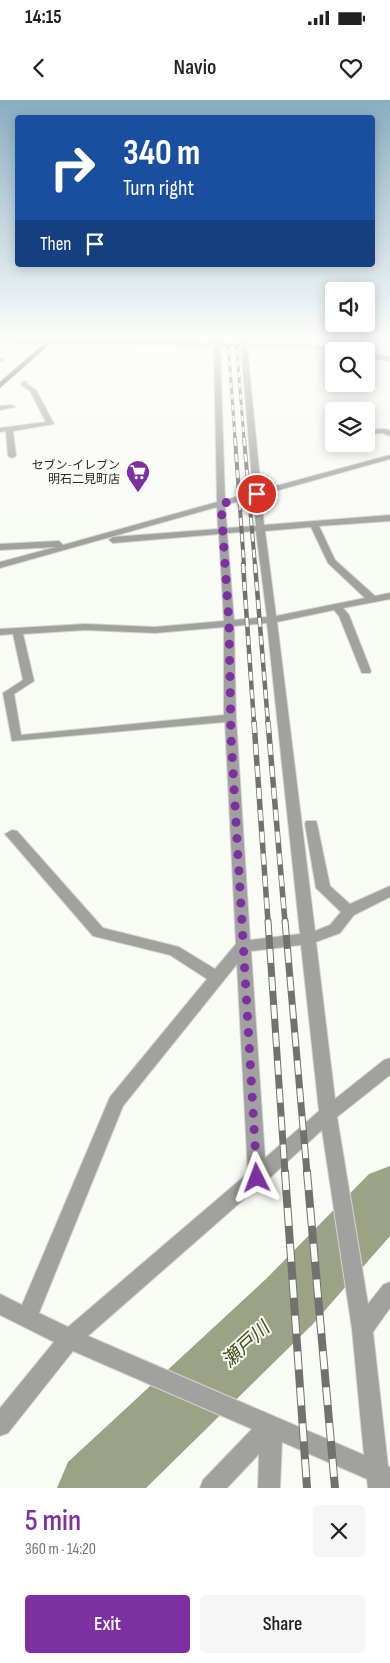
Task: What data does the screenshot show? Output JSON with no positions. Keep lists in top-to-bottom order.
{
  "water": ["瀬戸川"],
  "places": {
    "supermarket": ["セブン-イレブン 明石二見町店"]
  },
  "page": {
    "status": "14:15",
    "header": "Navio",
    "turn": ["340 m", "Turn right"],
    "then": "Then",
    "heading": ["5 min", "360 m · 14:20"],
    "buttons": ["Exit", "Share"]
  }
}
